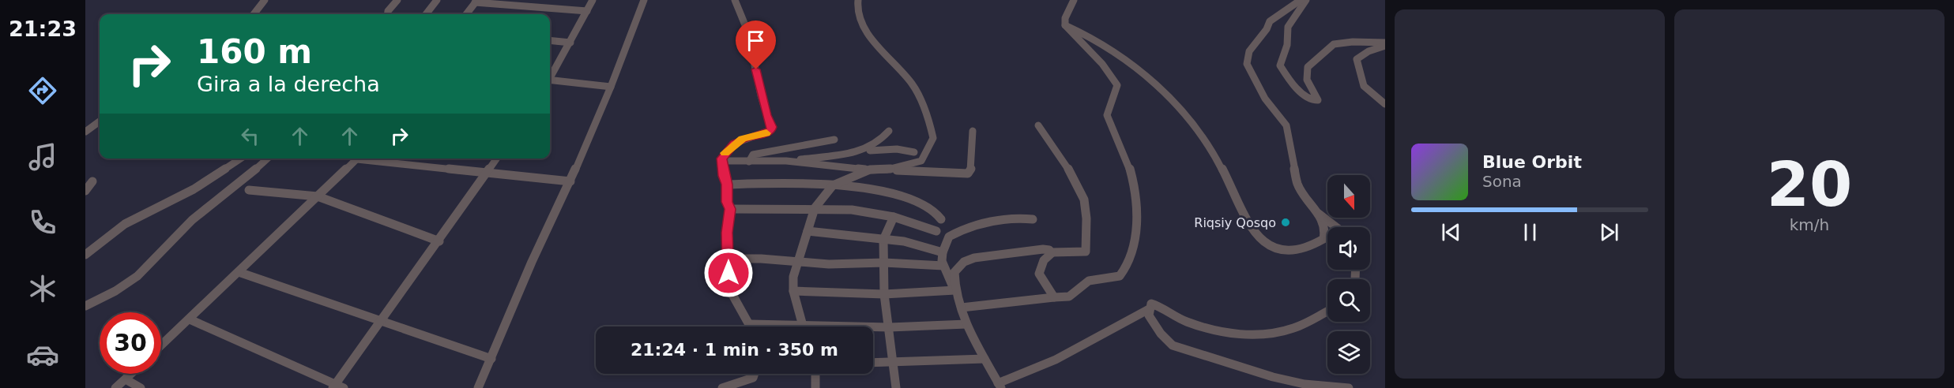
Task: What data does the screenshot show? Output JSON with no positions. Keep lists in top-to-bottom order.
{
  "places": ["Riqsiy Qosqo"],
  "north": "bottom",
  "page": {
    "tabs": "21:23",
    "tile": ["20", "km/h"],
    "turn": ["160 m", "Gira a la derecha"],
    "song": ["Blue Orbit", "Sona"],
    "limit": "30",
    "trip": "21:24 · 1 min · 350 m"
  }
}
